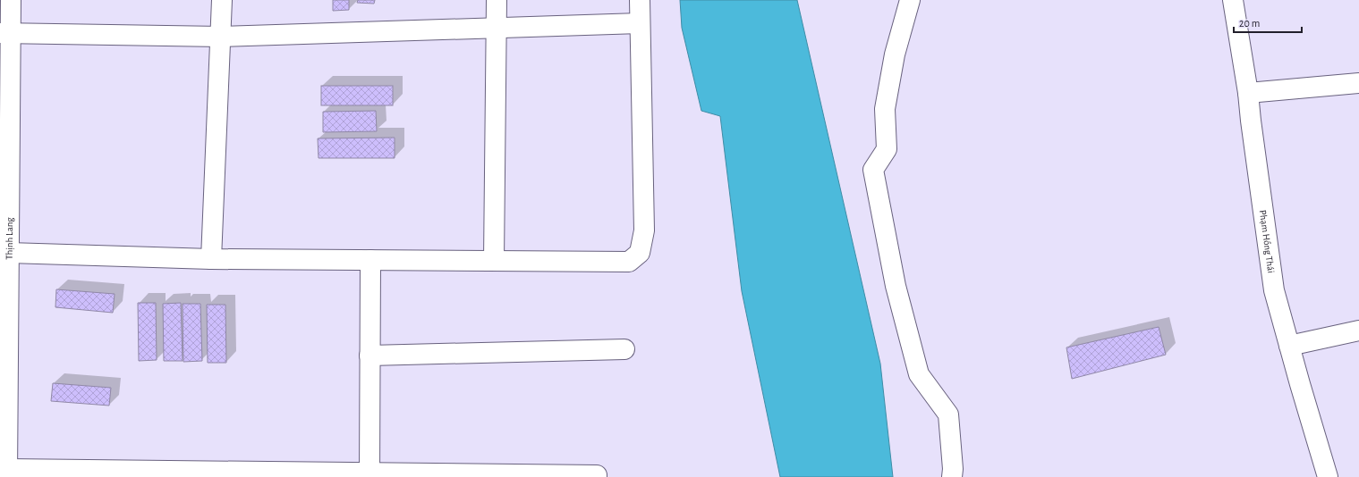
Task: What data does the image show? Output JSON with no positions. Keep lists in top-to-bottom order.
{
  "streets": {
    "street": ["Thịnh Lang", "Phạm Hồng Thái"]
  },
  "scale_bar": "20 m"
}
